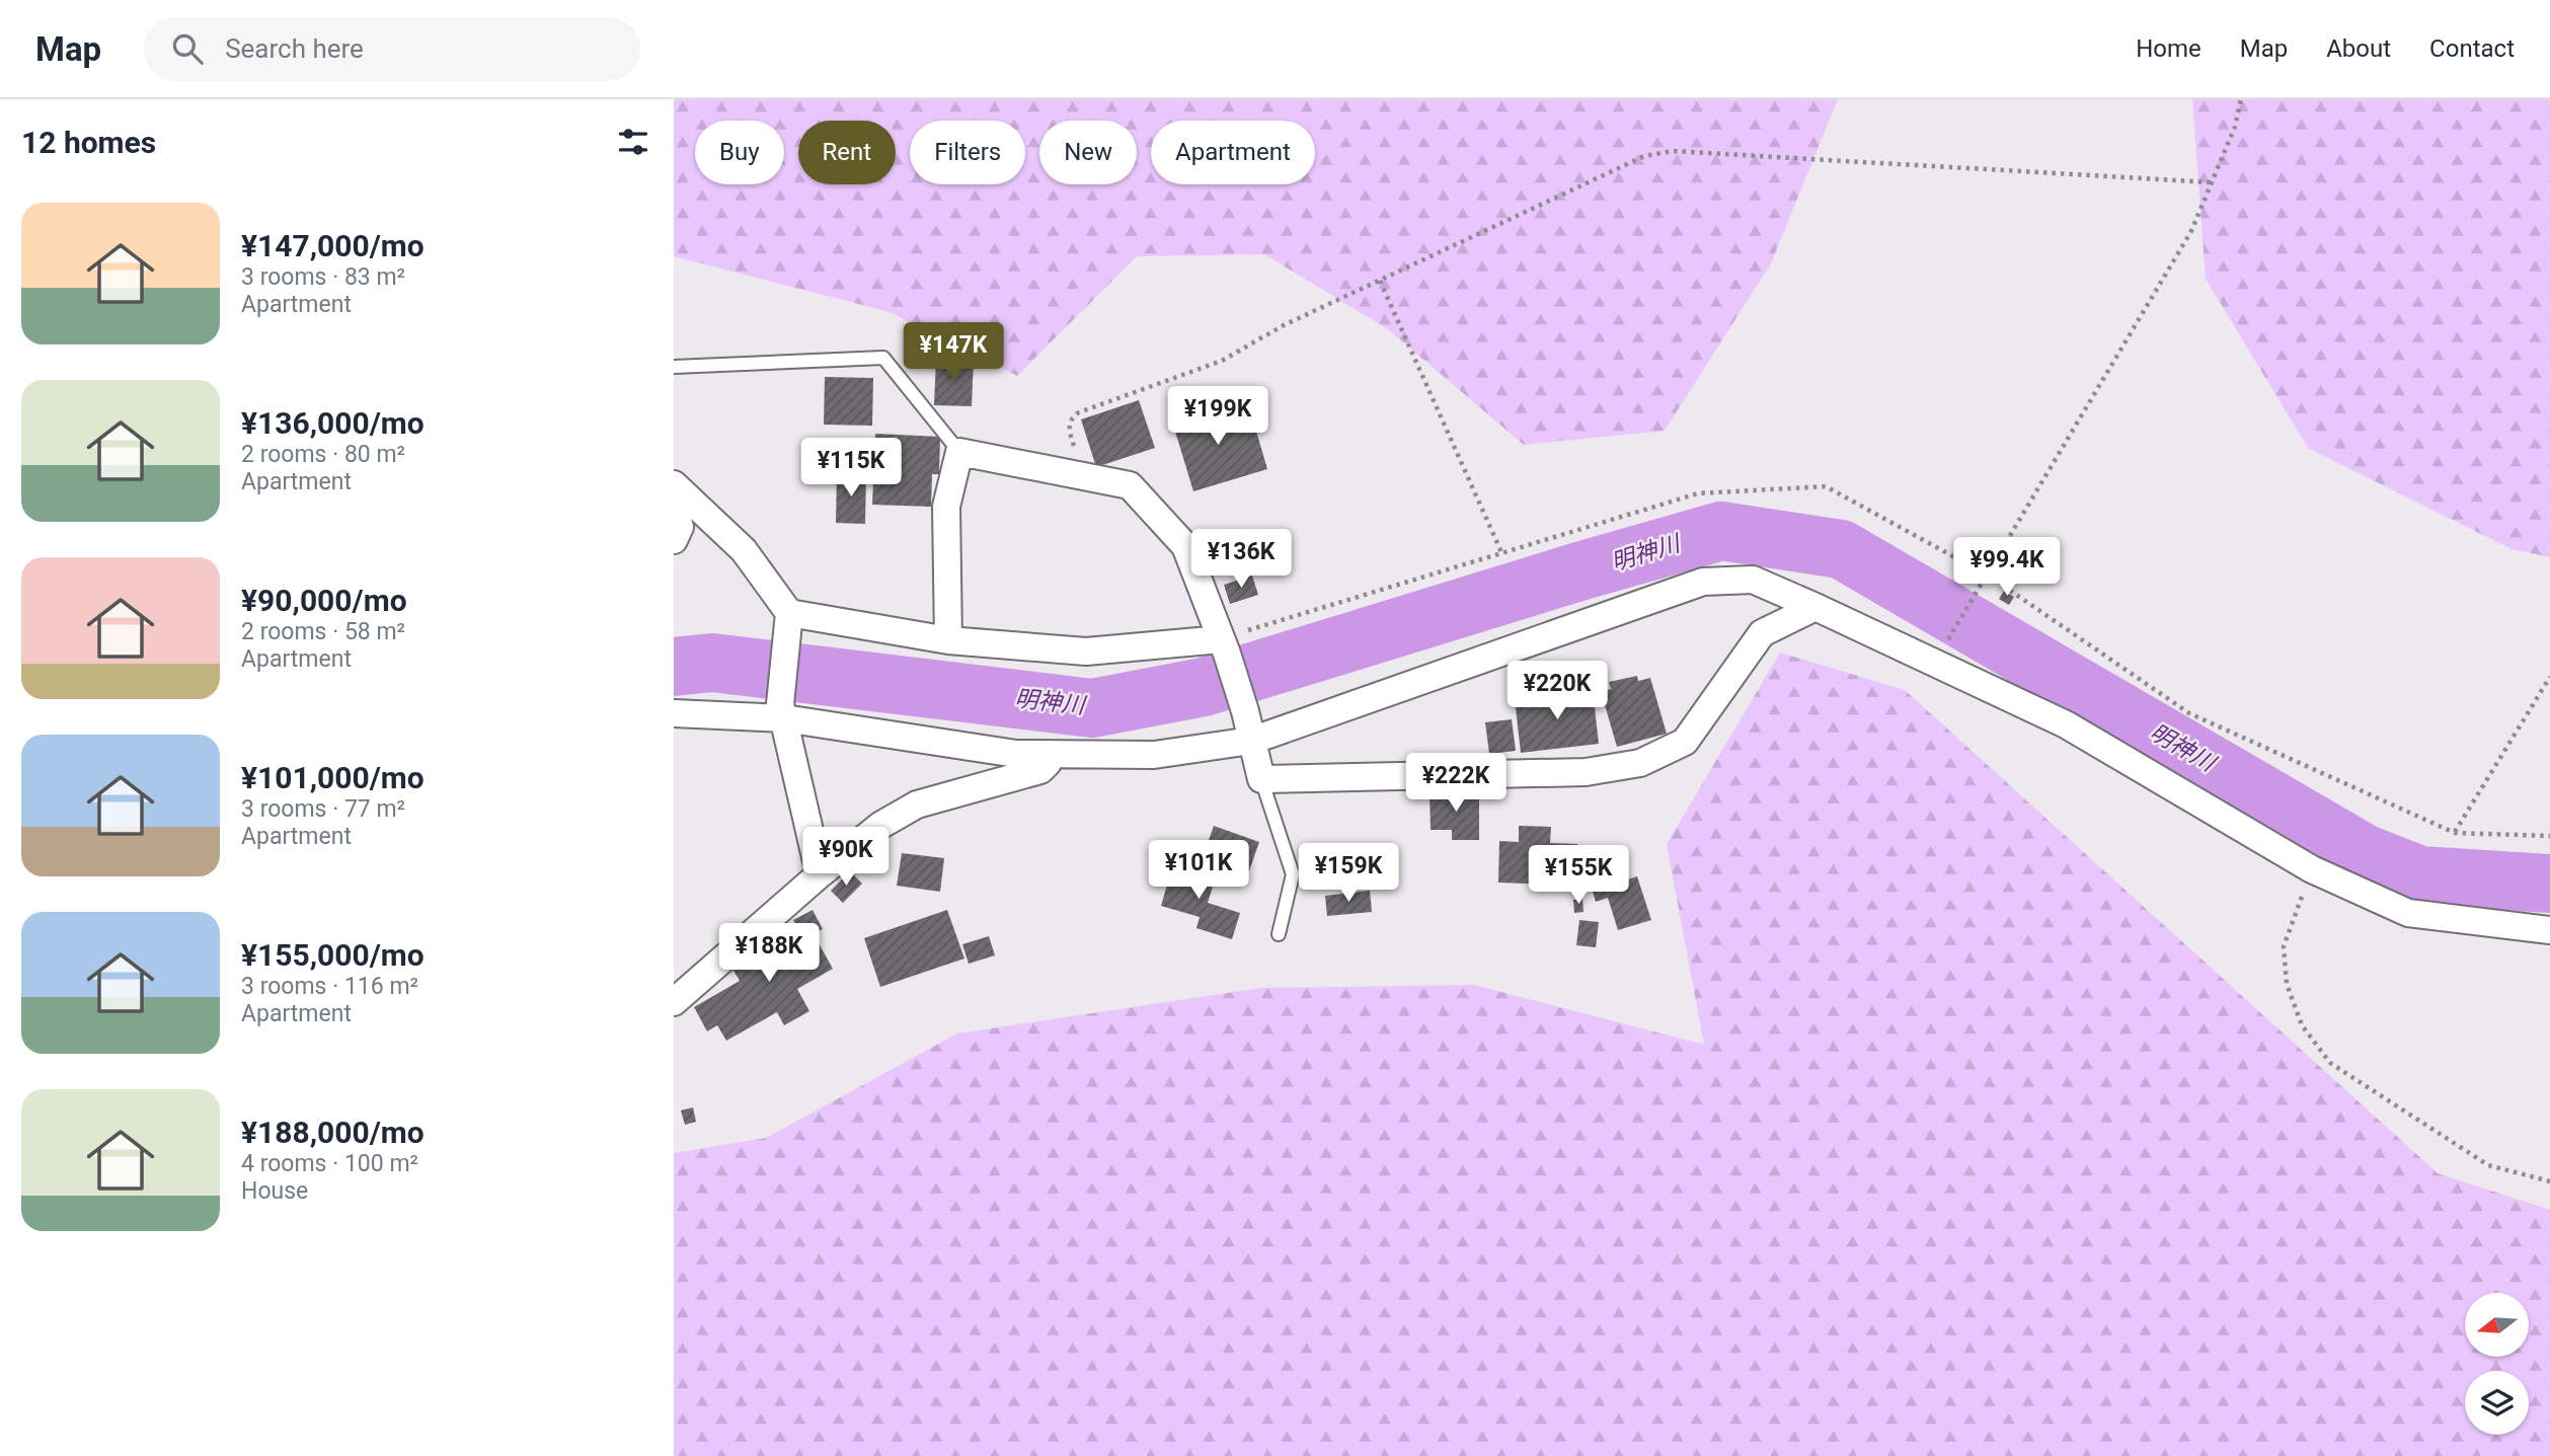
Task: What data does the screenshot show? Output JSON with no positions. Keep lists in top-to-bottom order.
{
  "water": ["明神川"],
  "north": "left",
  "page": {
    "header": "Map",
    "search": "Search here",
    "nav": [
      "Home",
      "Map",
      "About",
      "Contact"
    ],
    "heading": "12 homes",
    "chip": [
      "Buy",
      "Rent",
      "Filters",
      "New",
      "Apartment"
    ],
    "list": [
      {
        "name": "¥147,000/mo",
        "note": "3 rooms · 83 m² · Apartment"
      },
      {
        "name": "¥136,000/mo",
        "note": "2 rooms · 80 m² · Apartment"
      },
      {
        "name": "¥90,000/mo",
        "note": "2 rooms · 58 m² · Apartment"
      },
      {
        "name": "¥101,000/mo",
        "note": "3 rooms · 77 m² · Apartment"
      },
      {
        "name": "¥155,000/mo",
        "note": "3 rooms · 116 m² · Apartment"
      },
      {
        "name": "¥188,000/mo",
        "note": "4 rooms · 100 m² · House"
      }
    ],
    "price": [
      "¥147K",
      "¥199K",
      "¥115K",
      "¥136K",
      "¥99.4K",
      "¥220K",
      "¥222K",
      "¥90K",
      "¥101K",
      "¥159K",
      "¥155K",
      "¥188K"
    ]
  }
}
